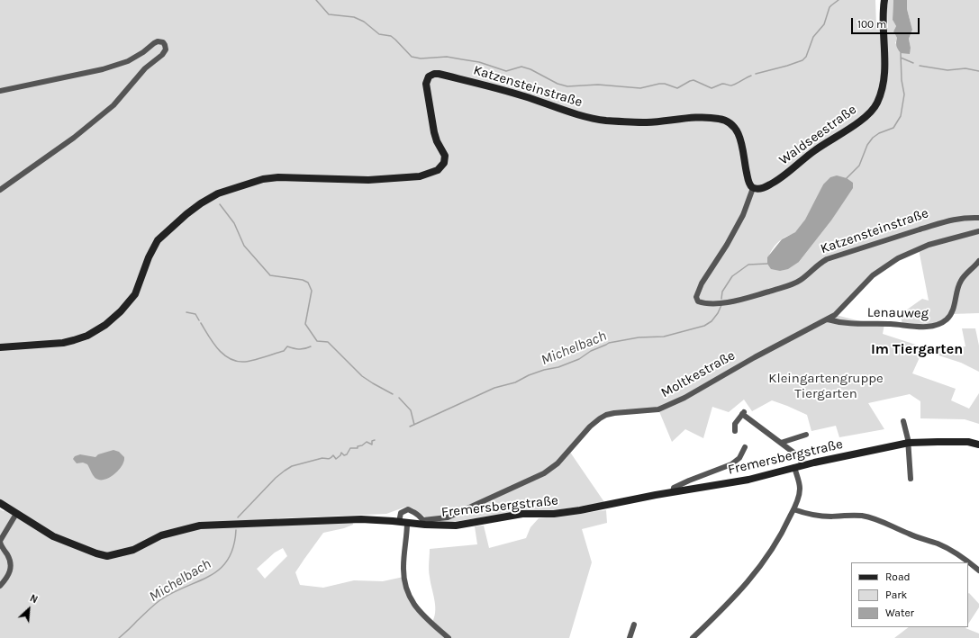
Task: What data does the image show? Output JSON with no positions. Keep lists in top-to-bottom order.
{
  "streets": {
    "street": [
      "Katzensteinstraße",
      "Waldseestraße",
      "Lenauweg",
      "Moltkestraße",
      "Fremersbergstraße"
    ]
  },
  "crossings": [
    ["Katzensteinstraße", "Waldseestraße"],
    ["Lenauweg", "Moltkestraße"],
    ["Moltkestraße", "Fremersbergstraße"]
  ],
  "districts": ["Im Tiergarten"],
  "water": ["Michelbach"],
  "parks": ["Kleingartengruppe Tiergarten"],
  "legend": ["Road", "Park", "Water"],
  "scale_bar": "100 m",
  "north": "top right"
}
